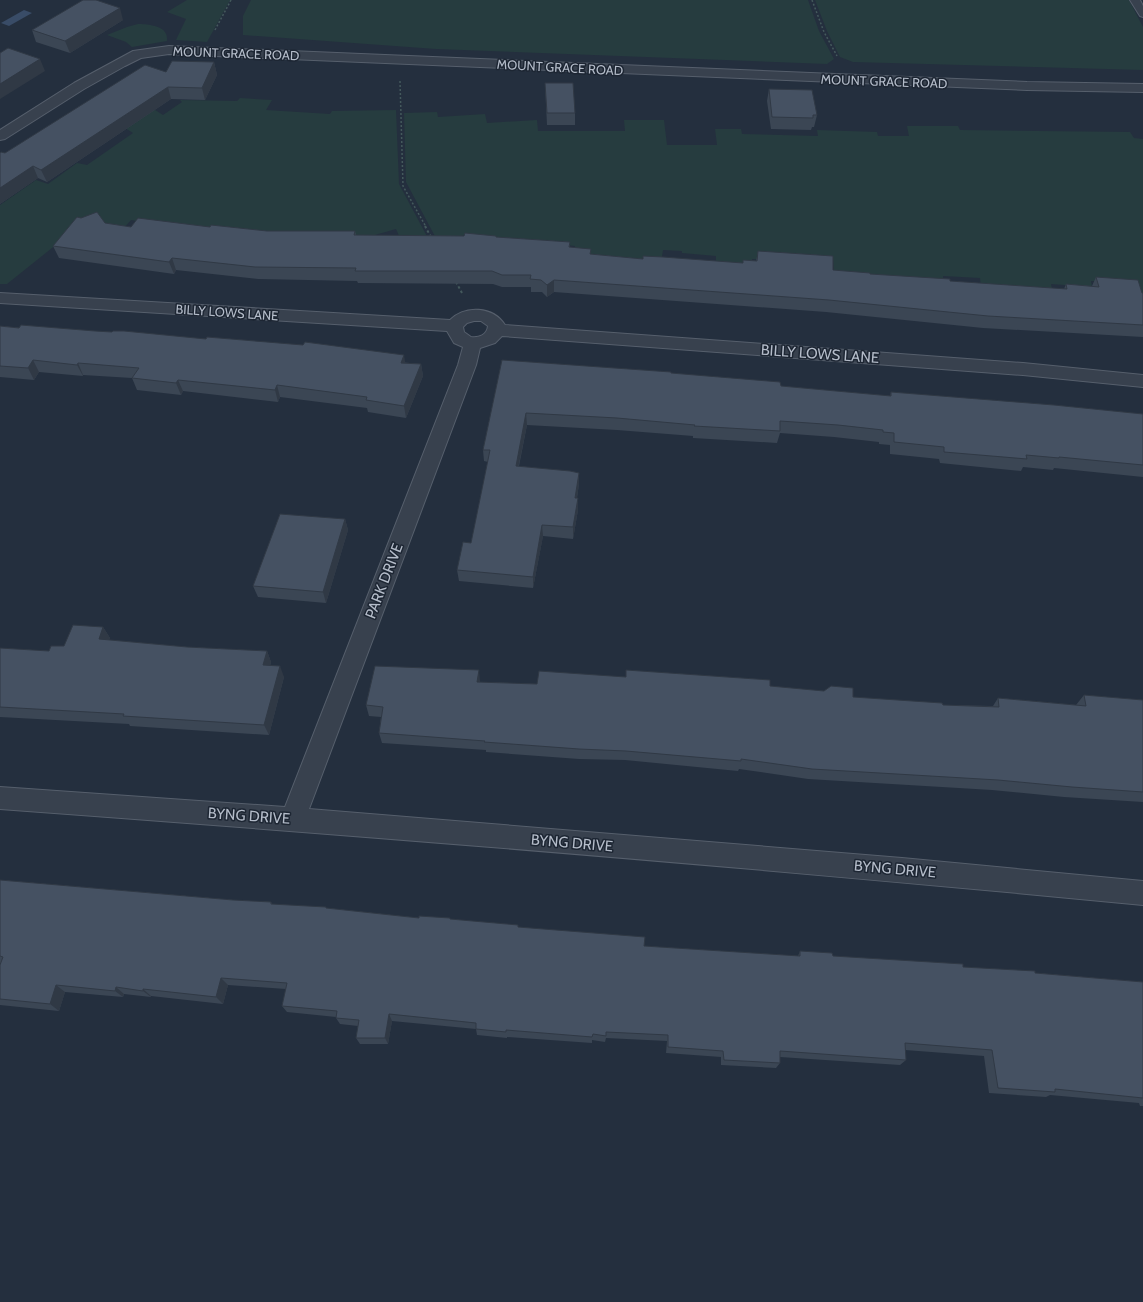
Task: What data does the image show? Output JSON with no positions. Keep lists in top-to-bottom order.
{
  "streets": {
    "street": [
      "MOUNT GRACE ROAD",
      "BILLY LOWS LANE",
      "PARK DRIVE",
      "BYNG DRIVE"
    ]
  },
  "crossings": [
    ["BILLY LOWS LANE", "PARK DRIVE"],
    ["PARK DRIVE", "BYNG DRIVE"]
  ]
}
